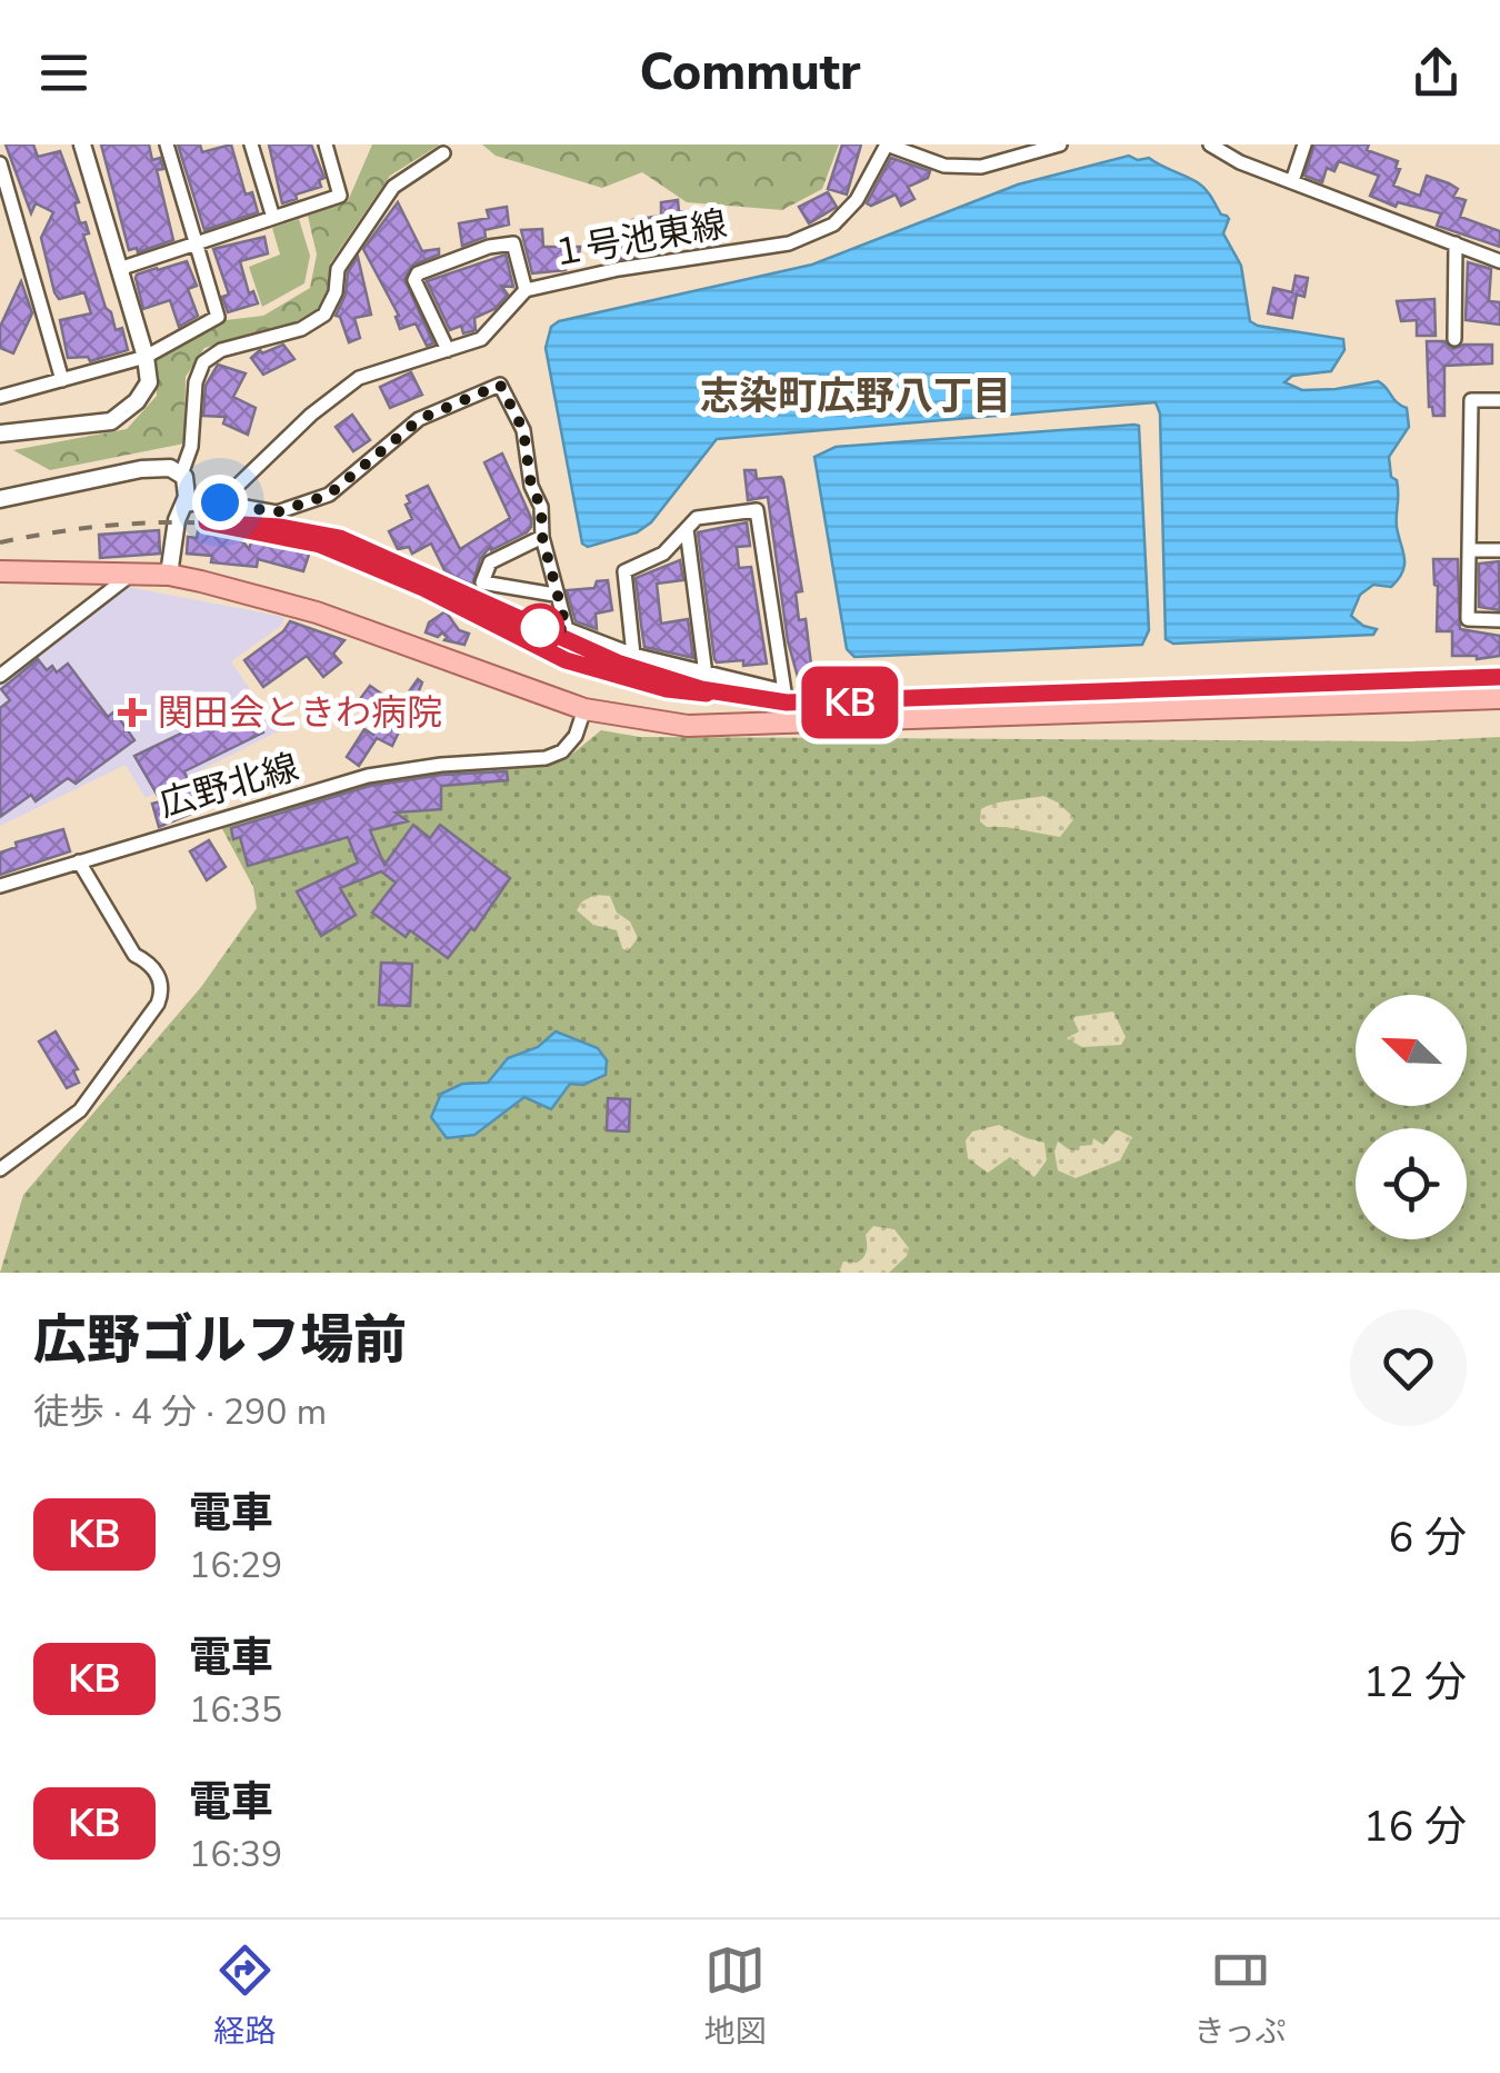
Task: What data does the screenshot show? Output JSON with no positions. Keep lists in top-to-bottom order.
{
  "streets": {
    "street": ["１号池東線", "広野北線"]
  },
  "districts": ["志染町広野八丁目"],
  "places": {
    "health": ["関田会ときわ病院"]
  },
  "north": "top left",
  "page": {
    "header": "Commutr",
    "on_map": "KB",
    "heading": ["広野ゴルフ場前", "徒歩 · 4 分 · 290 m"],
    "list": [
      {
        "mark": "KB",
        "name": "電車",
        "note": "16:29",
        "value": "6 分"
      },
      {
        "mark": "KB",
        "name": "電車",
        "note": "16:35",
        "value": "12 分"
      },
      {
        "mark": "KB",
        "name": "電車",
        "note": "16:39",
        "value": "16 分"
      }
    ],
    "tabs": ["経路", "地図", "きっぷ"]
  }
}
